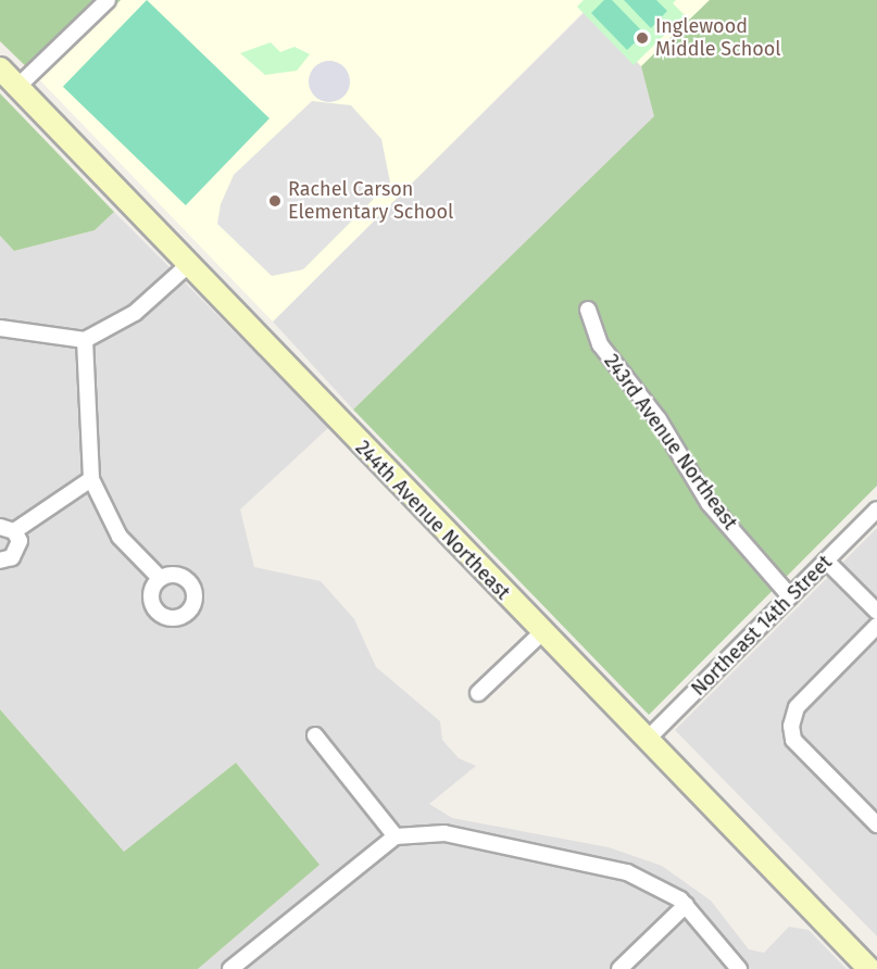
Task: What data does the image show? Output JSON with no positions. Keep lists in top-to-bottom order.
{
  "streets": {
    "street": ["243rd Avenue Northeast", "244th Avenue Northeast", "Northeast 14th Street"]
  },
  "crossings": [
    ["243rd Avenue Northeast", "Northeast 14th Street"],
    ["244th Avenue Northeast", "Northeast 14th Street"]
  ],
  "places": ["Inglewood Middle School", "Rachel Carson Elementary School"]
}
